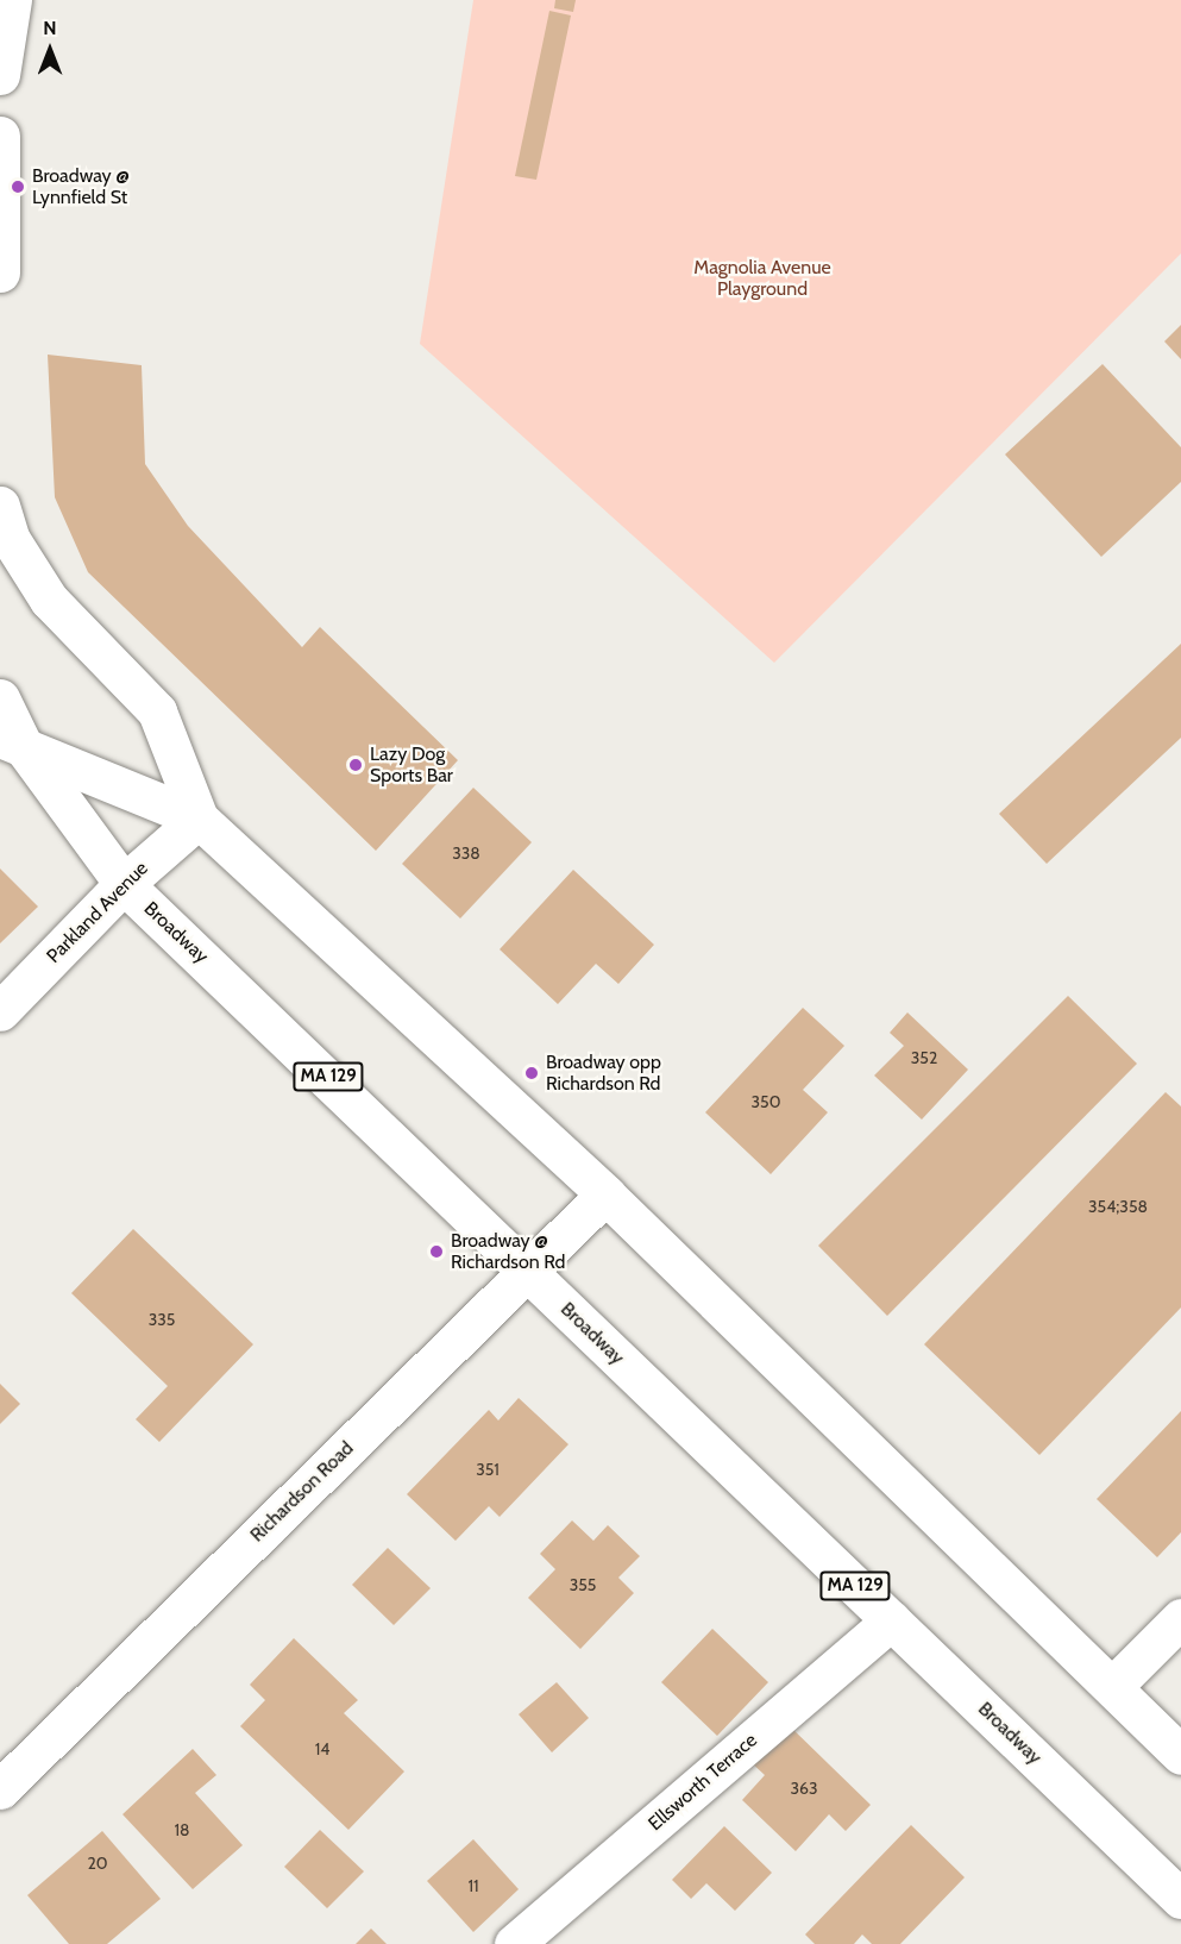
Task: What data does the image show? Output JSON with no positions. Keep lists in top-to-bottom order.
{
  "streets": {
    "main road": [
      "Parkland Avenue",
      "Broadway",
      "MA 129",
      "Richardson Road",
      "Ellsworth Terrace"
    ]
  },
  "crossings": [
    ["Parkland Avenue", "Broadway"],
    ["Broadway", "Richardson Road"],
    ["Broadway", "Ellsworth Terrace"]
  ],
  "parks": ["Magnolia Avenue Playground"],
  "places": [
    "Broadway @ Lynnfield St",
    "Lazy Dog Sports Bar",
    "Broadway opp Richardson Rd",
    "Broadway @ Richardson Rd"
  ],
  "house_numbers": [
    "338",
    "352",
    "350",
    "354;358",
    "335",
    "351",
    "355",
    "14",
    "363",
    "18",
    "20",
    "11"
  ],
  "north": "top"
}
